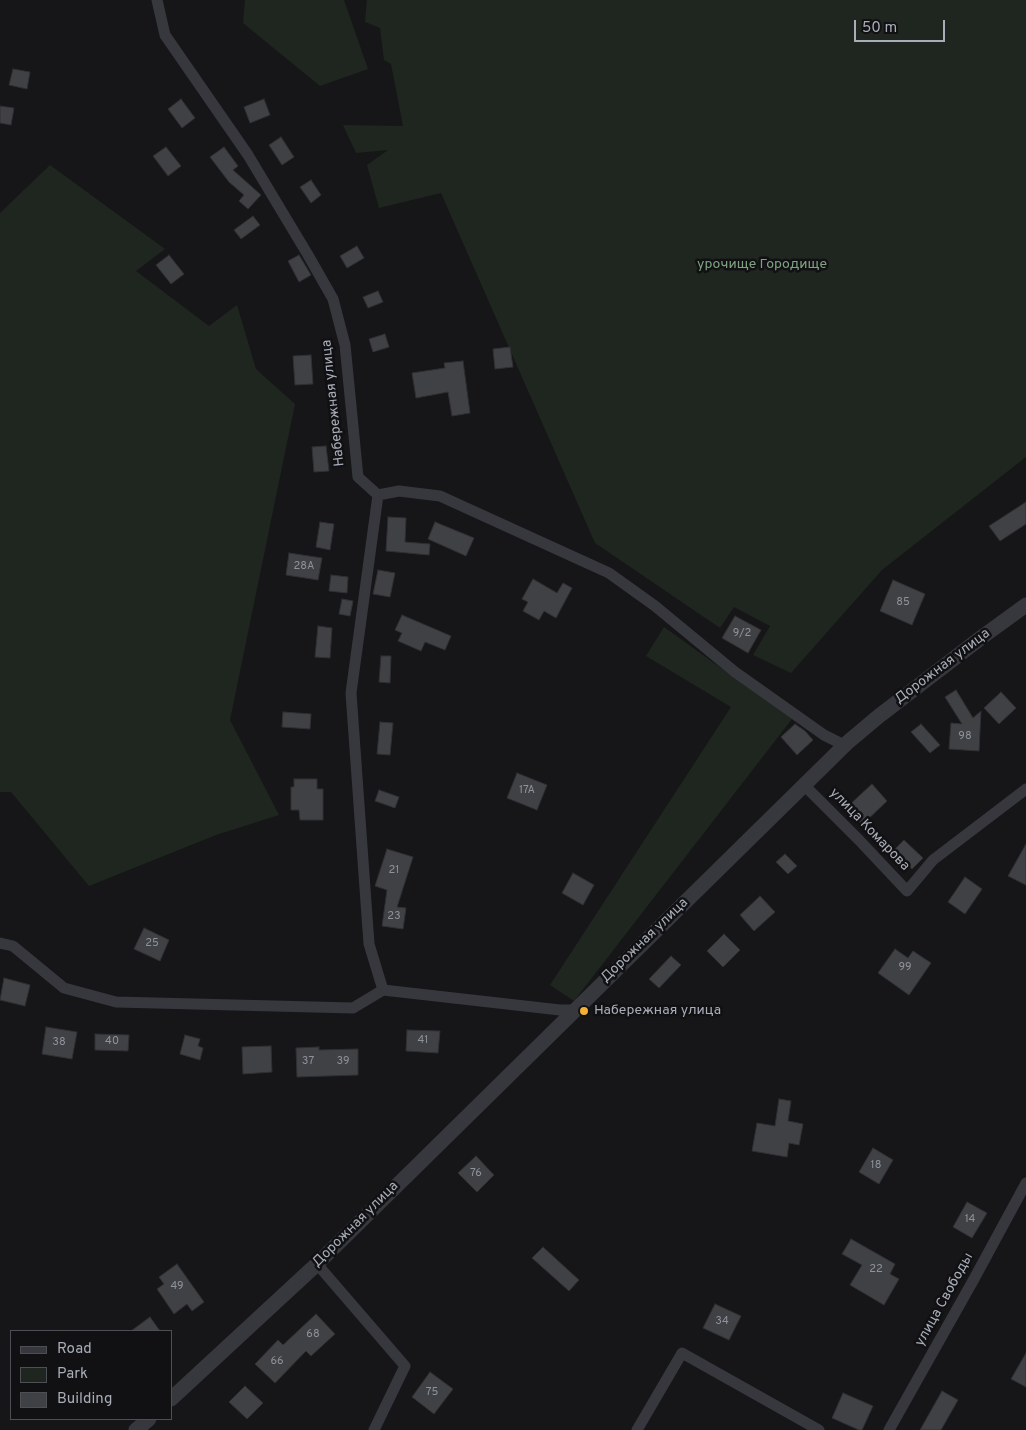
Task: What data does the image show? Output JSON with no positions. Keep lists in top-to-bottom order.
{
  "streets": {
    "street": [
      "Набережная улица",
      "Дорожная улица",
      "улица Комарова",
      "улица Свободы"
    ]
  },
  "crossings": [
    ["Дорожная улица", "улица Комарова"]
  ],
  "parks": ["урочище Городище"],
  "places": ["Набережная улица"],
  "house_numbers": [
    "28А",
    "85",
    "9/2",
    "98",
    "17А",
    "21",
    "23",
    "25",
    "99",
    "41",
    "40",
    "38",
    "37",
    "39",
    "18",
    "76",
    "14",
    "22",
    "49",
    "34",
    "68",
    "66",
    "75"
  ],
  "legend": ["Road", "Park", "Building"],
  "scale_bar": "50 m"
}
